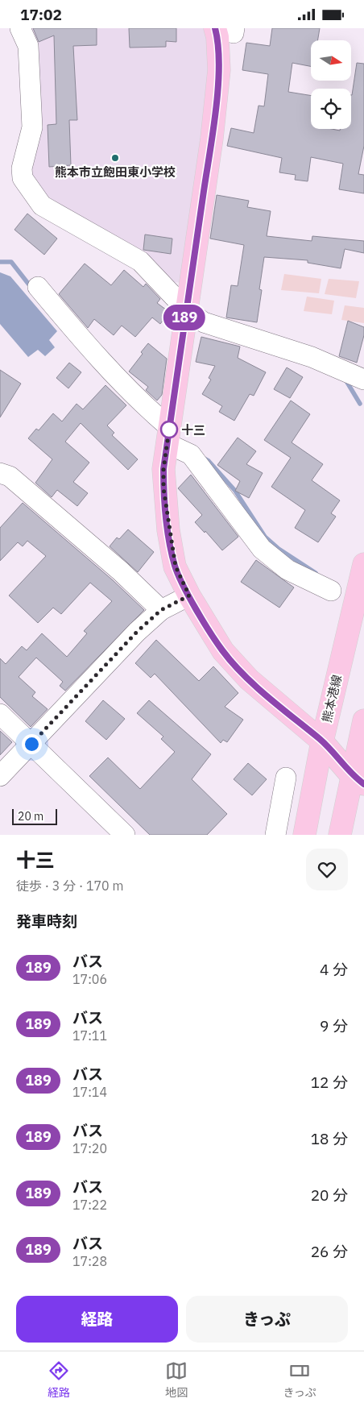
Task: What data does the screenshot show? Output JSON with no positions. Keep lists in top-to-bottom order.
{
  "streets": {
    "main road": ["熊本港線"]
  },
  "places": ["熊本市立飽田東小学校", "十三"],
  "lines": ["bus line 189"],
  "scale_bar": "20 m",
  "north": "right",
  "page": {
    "status": "17:02",
    "on_map": "189",
    "scale": "20 m",
    "heading": [
      ["十三", "徒歩 · 3 分 · 170 m"],
      "発車時刻"
    ],
    "list": [
      {
        "mark": "189",
        "name": "バス",
        "note": "17:06",
        "value": "4 分"
      },
      {
        "mark": "189",
        "name": "バス",
        "note": "17:11",
        "value": "9 分"
      },
      {
        "mark": "189",
        "name": "バス",
        "note": "17:14",
        "value": "12 分"
      },
      {
        "mark": "189",
        "name": "バス",
        "note": "17:20",
        "value": "18 分"
      },
      {
        "mark": "189",
        "name": "バス",
        "note": "17:22",
        "value": "20 分"
      },
      {
        "mark": "189",
        "name": "バス",
        "note": "17:28",
        "value": "26 分"
      }
    ],
    "buttons": ["経路", "きっぷ"],
    "tabs": ["経路", "地図", "きっぷ"]
  }
}
